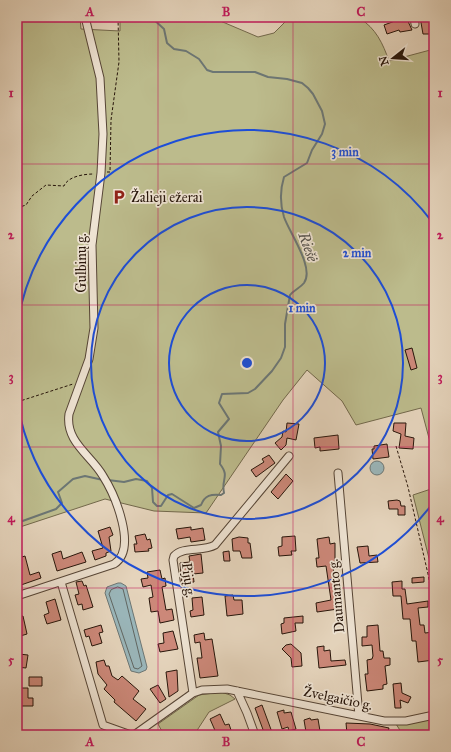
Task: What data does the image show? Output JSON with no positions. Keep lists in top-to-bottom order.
{
  "streets": {
    "street": [
      "Gulbinų g.",
      "Pijų g.",
      "Daumanto g.",
      "Žvelgaičio g."
    ]
  },
  "crossings": [
    ["Pijų g.", "Žvelgaičio g."],
    ["Daumanto g.", "Žvelgaičio g."]
  ],
  "water": ["Riešė"],
  "places": {
    "parking": ["Žalieji ežerai"]
  },
  "north": "left",
  "grid": {
    "columns": ["A", "B", "C"],
    "rows": [
      "1",
      "2",
      "3",
      "4",
      "5"
    ]
  },
  "rings": ["3 min", "2 min", "1 min"]
}
